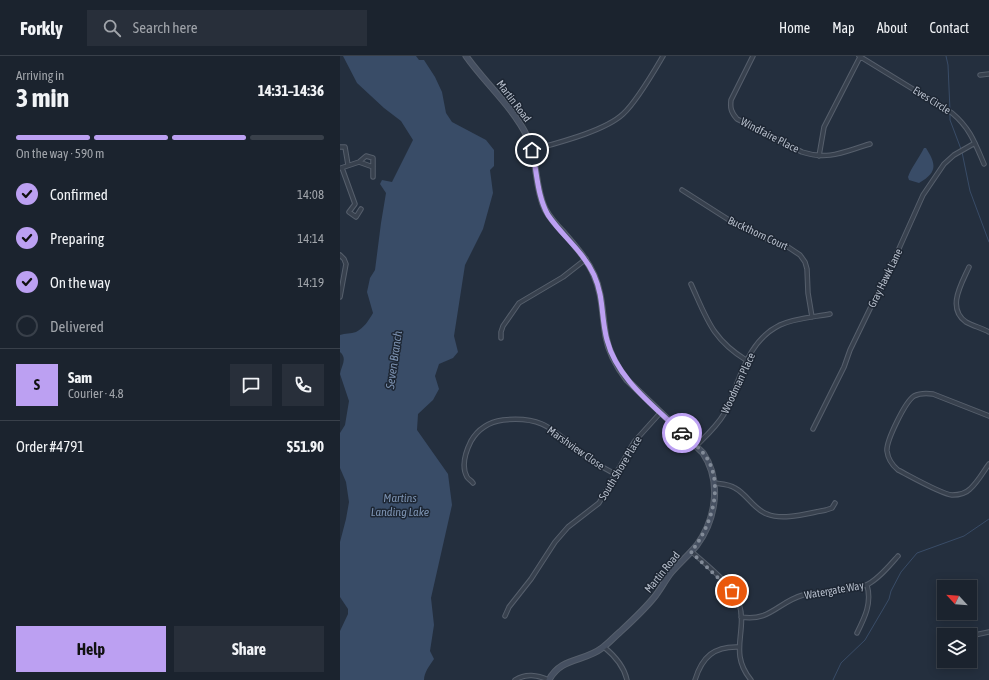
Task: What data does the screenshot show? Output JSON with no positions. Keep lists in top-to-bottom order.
{
  "streets": {
    "street": [
      "Eves Circle",
      "Martin Road",
      "Windfaire Place",
      "Buckthorn Court",
      "Gray Hawk Lane",
      "Woodman Place",
      "Marshview Close",
      "South Shore Place",
      "Watergate Way"
    ]
  },
  "crossings": [
    ["Eves Circle", "Gray Hawk Lane"],
    ["Martin Road", "Woodman Place"],
    ["Martin Road", "South Shore Place"],
    ["Buckthorn Court", "Woodman Place"],
    ["Marshview Close", "South Shore Place"]
  ],
  "water": ["Seven Branch", "Martins Landing Lake"],
  "north": "top left",
  "page": {
    "header": "Forkly",
    "search": "Search here",
    "nav": [
      "Home",
      "Map",
      "About",
      "Contact"
    ],
    "heading": ["3 min", "Arriving in", "14:31–14:36"],
    "panel": [
      "Sam",
      "Courier · 4.8",
      "Order #4791",
      "$51.90"
    ],
    "bar": "On the way · 590 m",
    "list": [
      ["Confirmed", "14:08"],
      ["Preparing", "14:14"],
      ["On the way", "14:19"],
      "Delivered"
    ],
    "round": "S",
    "buttons": ["Help", "Share"]
  }
}
